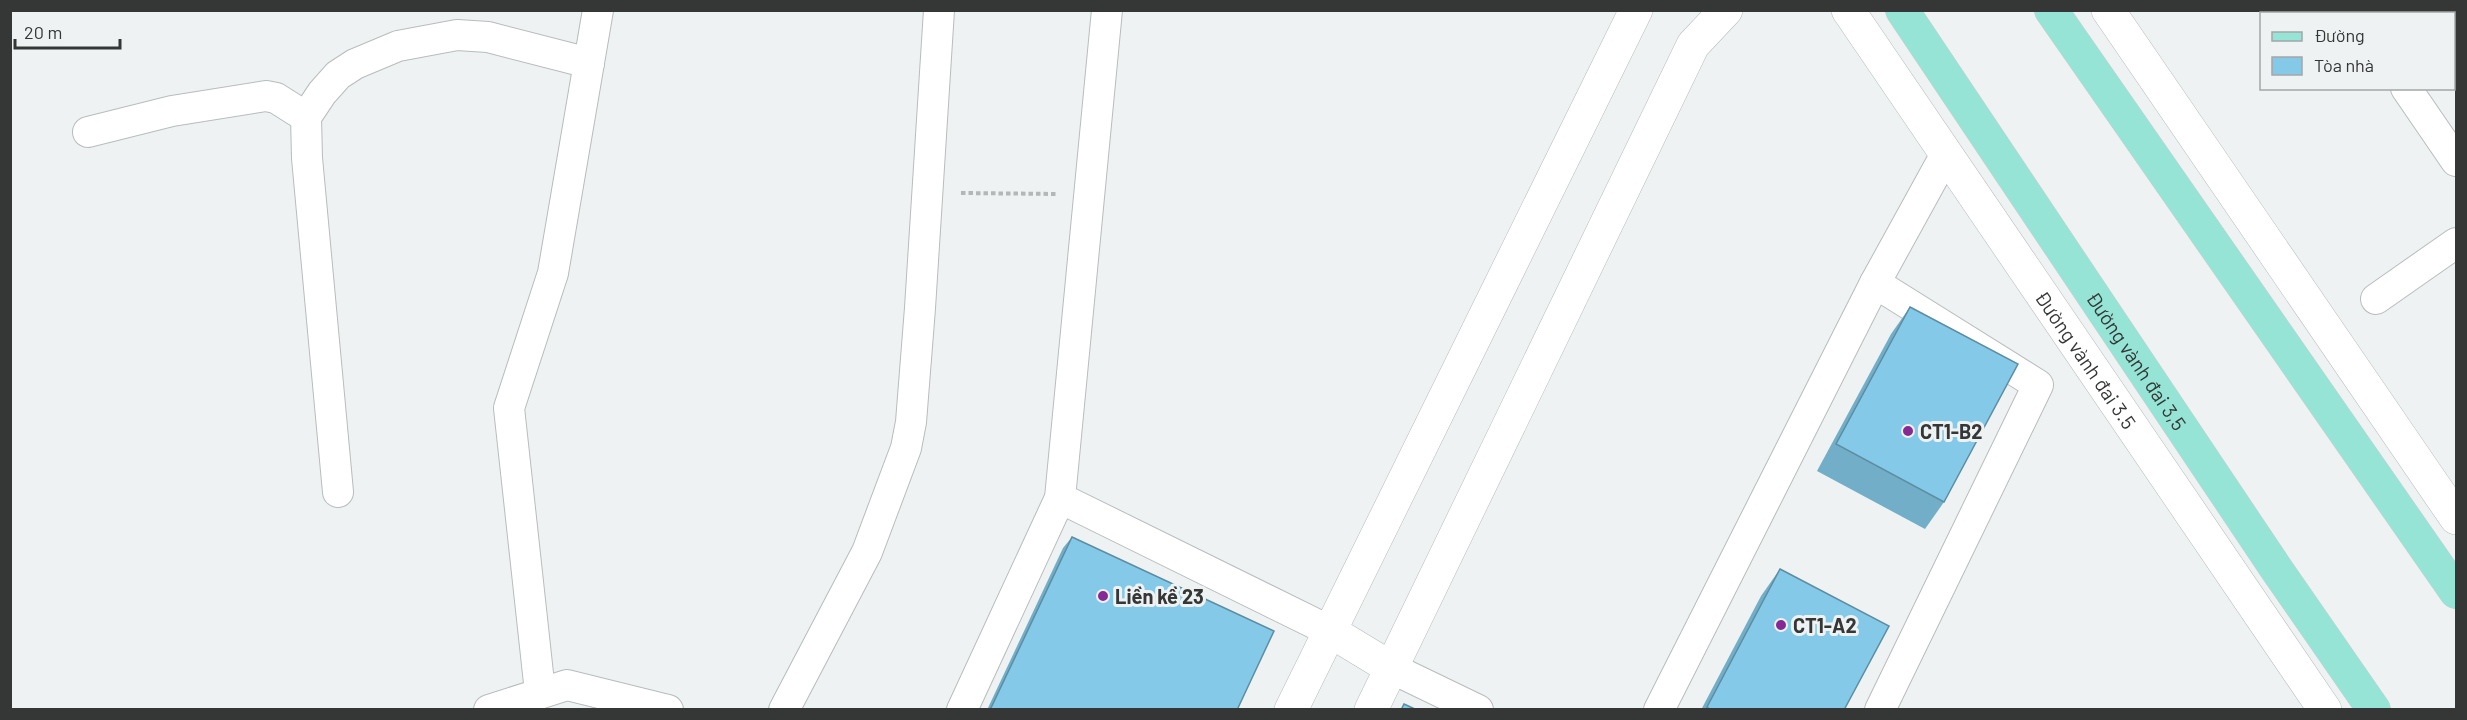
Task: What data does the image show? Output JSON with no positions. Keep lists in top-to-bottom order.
{
  "streets": {
    "main road": ["Đường vành đai 3.5", "Đường vành đai 3,5"]
  },
  "places": ["CT1-B2", "Liền kề 23", "CT1-A2"],
  "legend": ["Đường", "Tòa nhà"],
  "scale_bar": "20 m"
}
